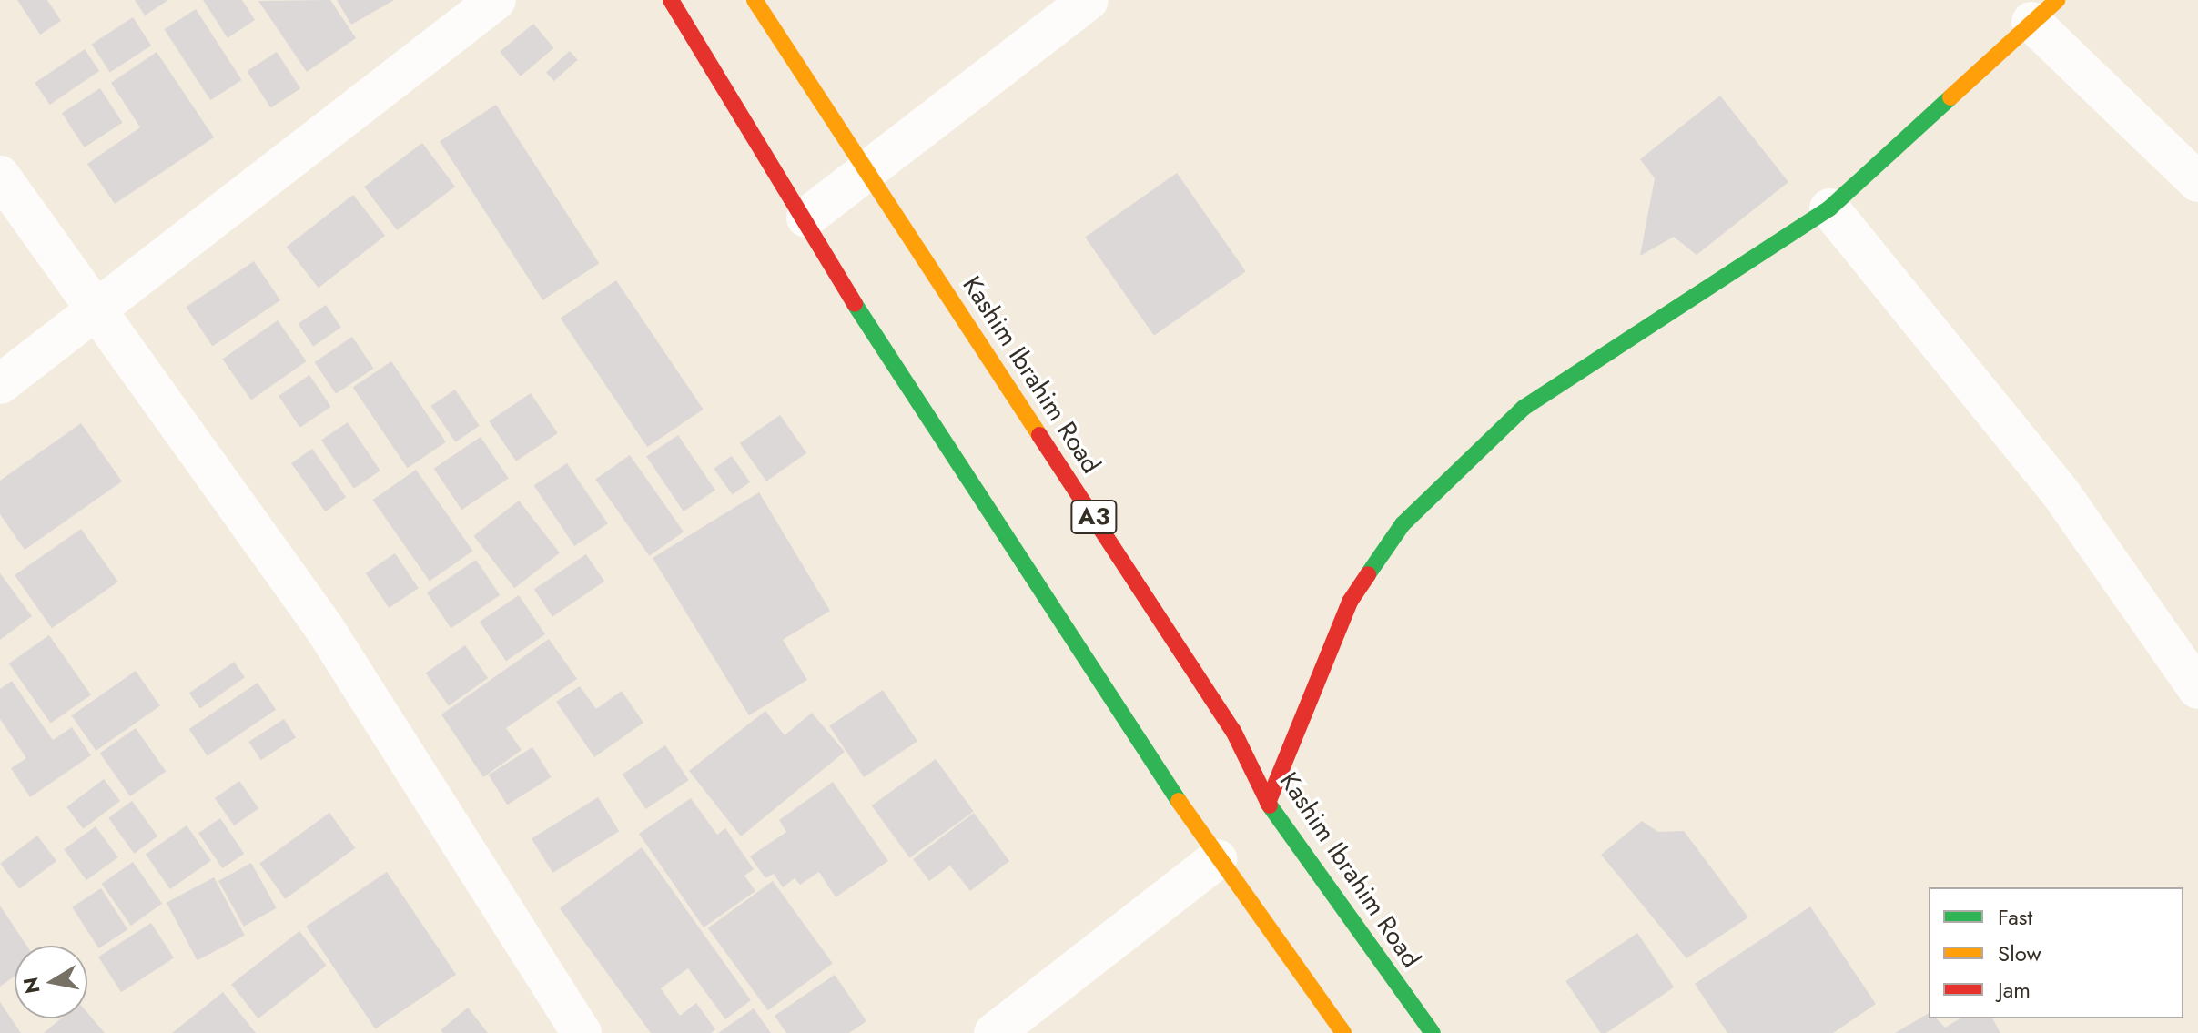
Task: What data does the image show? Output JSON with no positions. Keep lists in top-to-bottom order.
{
  "streets": {
    "main road": ["Kashim Ibrahim Road", "A3"]
  },
  "legend": ["Fast", "Slow", "Jam"],
  "north": "left"
}
